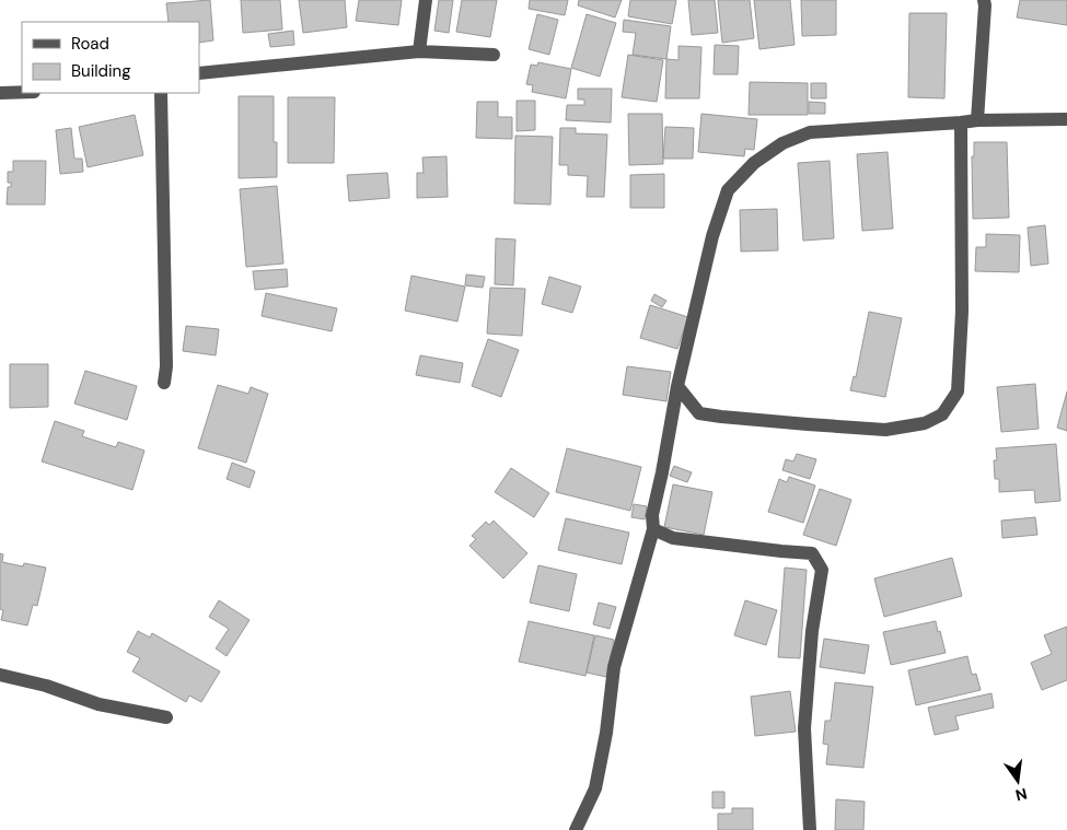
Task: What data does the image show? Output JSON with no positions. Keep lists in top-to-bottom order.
{
  "legend": ["Road", "Building"],
  "north": "bottom"
}
